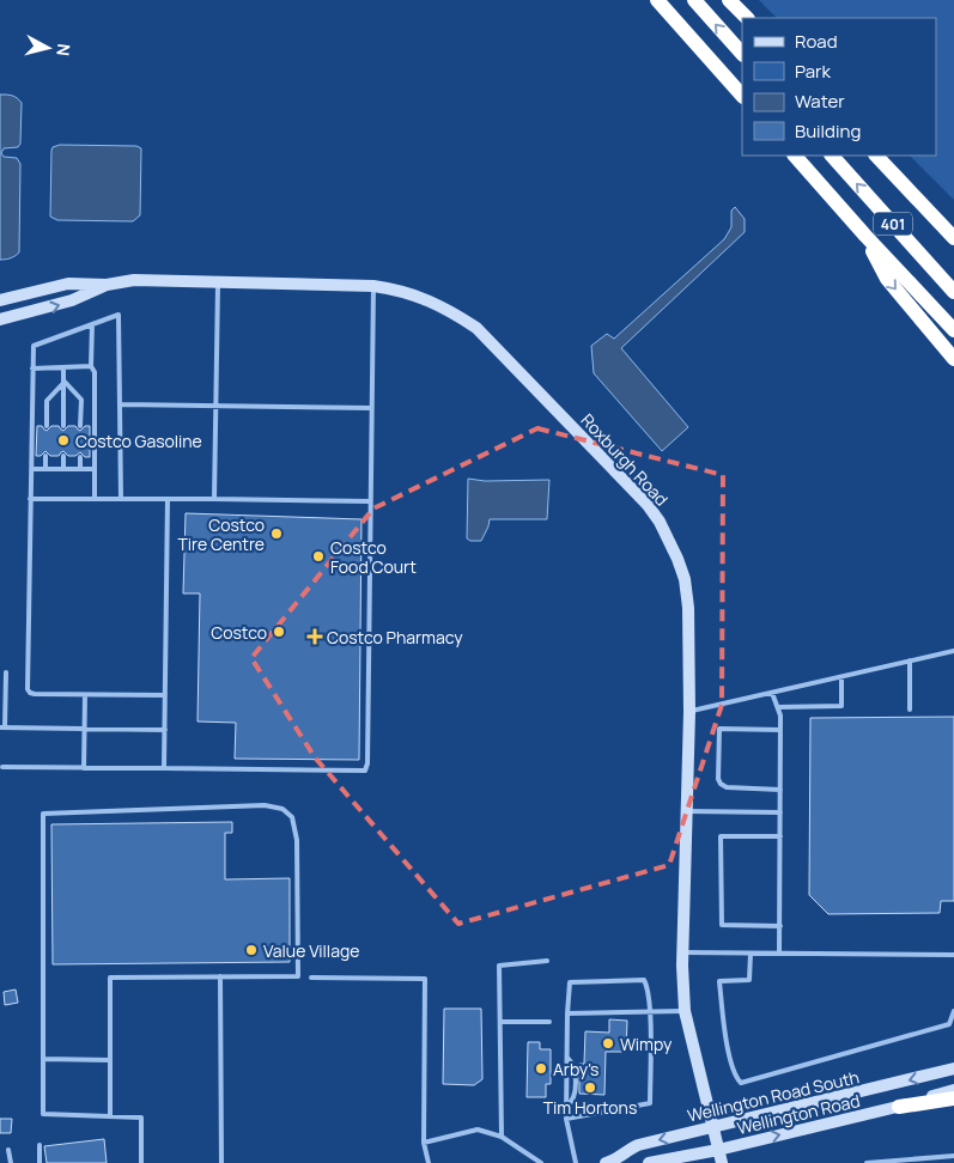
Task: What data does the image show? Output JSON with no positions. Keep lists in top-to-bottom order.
{
  "streets": {
    "highway": ["401"],
    "street": ["Roxburgh Road", "Wellington Road South", "Wellington Road"]
  },
  "crossings": [
    ["Roxburgh Road", "Wellington Road South"],
    ["Roxburgh Road", "Wellington Road"]
  ],
  "one_way": ["Wellington Road South", "Wellington Road"],
  "places": {
    "other": [
      "Costco Gasoline",
      "Costco Tire Centre",
      "Costco Food Court",
      "Costco",
      "Value Village",
      "Wimpy",
      "Arby's",
      "Tim Hortons"
    ],
    "health": ["Costco Pharmacy"]
  },
  "legend": [
    "Road",
    "Park",
    "Water",
    "Building"
  ],
  "north": "right"
}
